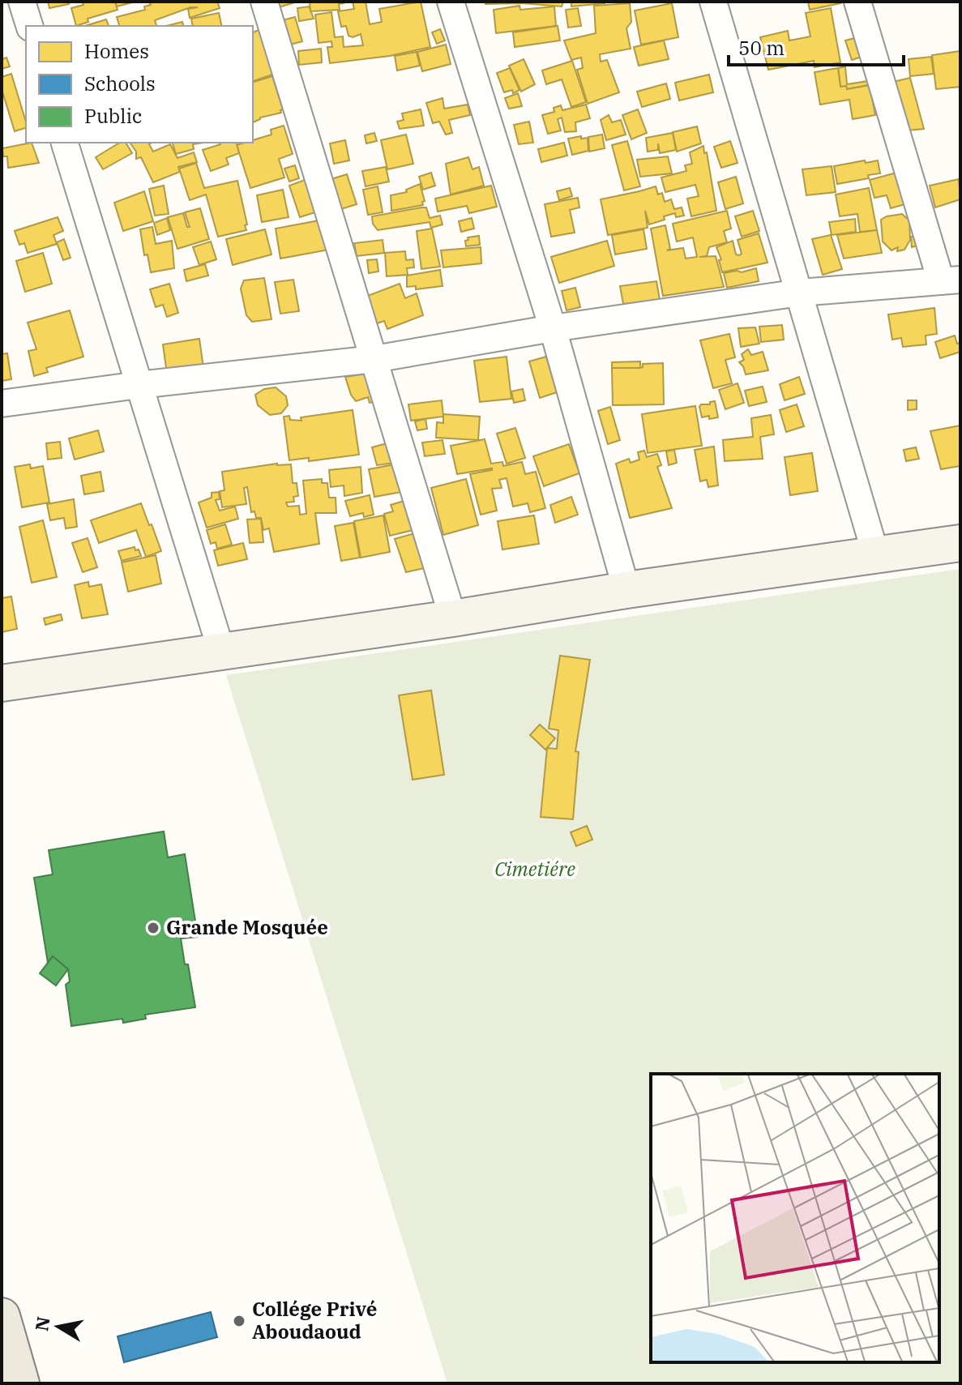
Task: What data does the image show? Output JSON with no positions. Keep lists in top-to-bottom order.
{
  "parks": ["Cimetiére"],
  "places": ["Grande Mosquée", "Collége Privé Aboudaoud"],
  "legend": ["Homes", "Schools", "Public"],
  "scale_bar": "50 m",
  "north": "left"
}
